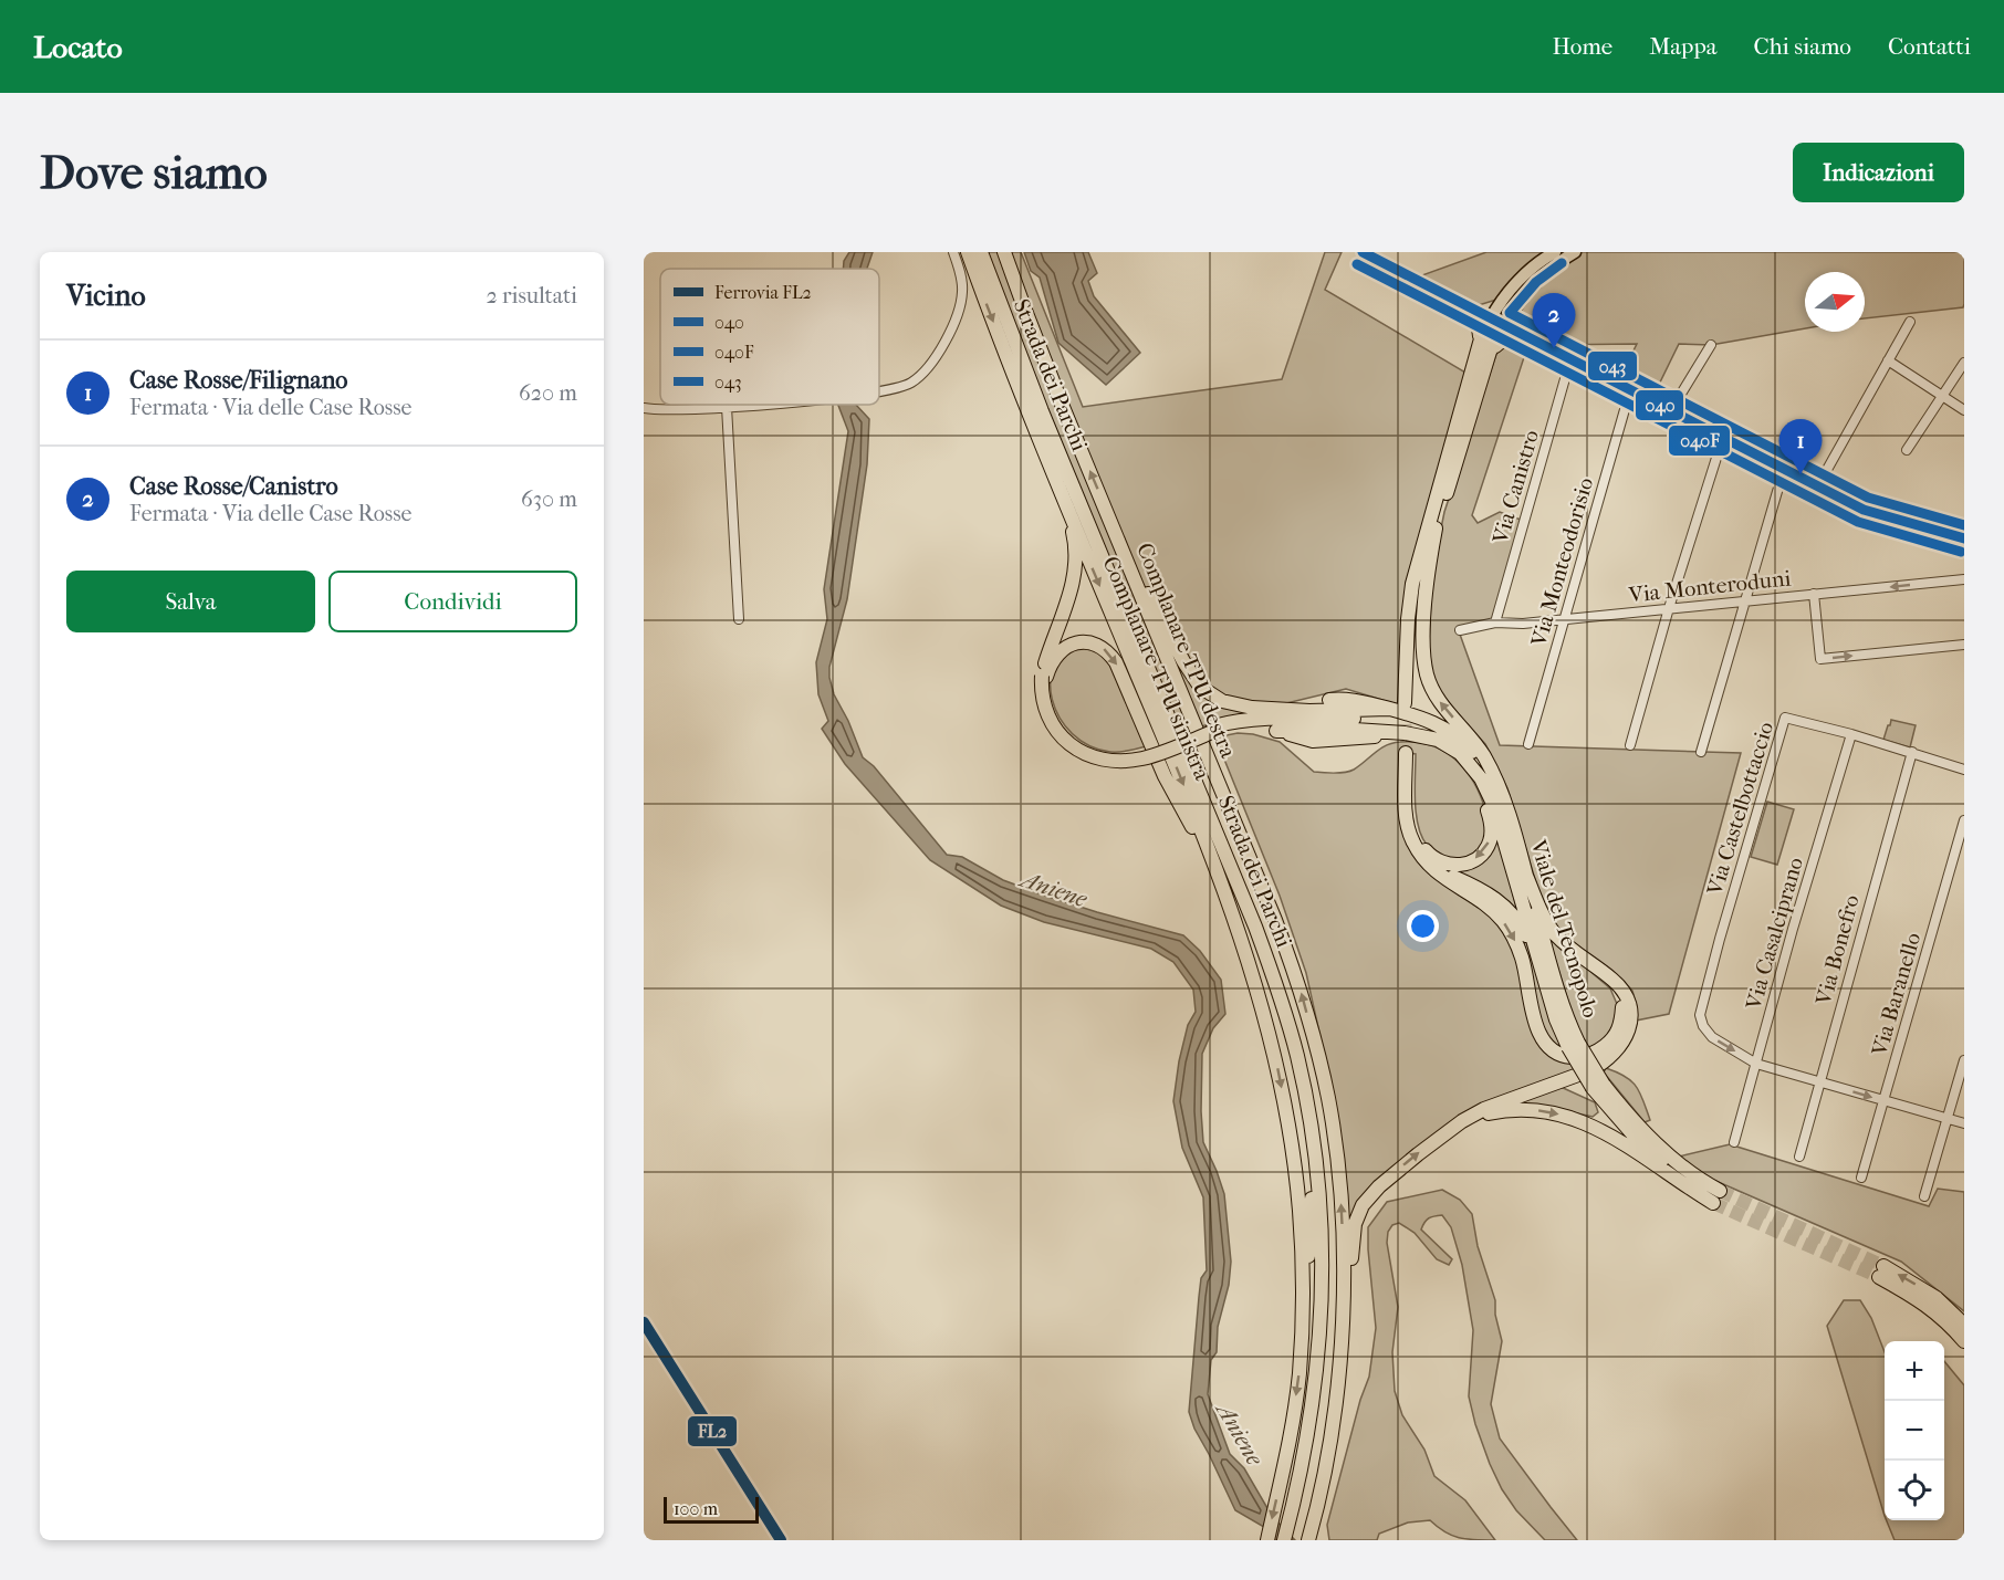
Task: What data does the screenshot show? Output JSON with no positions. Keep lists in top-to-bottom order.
{
  "streets": {
    "highway": [
      "Strada dei Parchi",
      "Complanare TPU destra",
      "Complanare TPU sinistra",
      "Viale del Tecnopolo"
    ],
    "street": [
      "Via Canistro",
      "Via Monteodorisio",
      "Via Monteroduni",
      "Via Castelbottaccio",
      "Via Casalciprano",
      "Via Bonefro",
      "Via Baranello"
    ]
  },
  "crossings": [
    ["Via Canistro", "Via Monteroduni"],
    ["Via Monteodorisio", "Via Monteroduni"],
    ["Via Castelbottaccio", "Via Casalciprano"],
    ["Via Castelbottaccio", "Via Bonefro"],
    ["Via Castelbottaccio", "Via Baranello"]
  ],
  "water": ["Aniene"],
  "lines": [
    "transit line 040",
    "transit line 043",
    "transit line 040F",
    "rail line FL2"
  ],
  "legend": [
    "Ferrovia FL2",
    "040",
    "040F",
    "043"
  ],
  "scale_bar": "100 m",
  "north": "right",
  "page": {
    "header": "Locato",
    "nav": [
      "Home",
      "Mappa",
      "Chi siamo",
      "Contatti"
    ],
    "buttons": [
      "Indicazioni",
      ["Salva", "Condividi"]
    ],
    "title": "Dove siamo",
    "heading": ["Vicino", "2 risultati"],
    "pins": ["2", "1"],
    "list": [
      {
        "mark": "1",
        "name": "Case Rosse/Filignano",
        "note": "Fermata · Via delle Case Rosse",
        "value": "620 m"
      },
      {
        "mark": "2",
        "name": "Case Rosse/Canistro",
        "note": "Fermata · Via delle Case Rosse",
        "value": "630 m"
      }
    ],
    "map_buttons": ["+", "−"],
    "scale": "100 m"
  }
}
